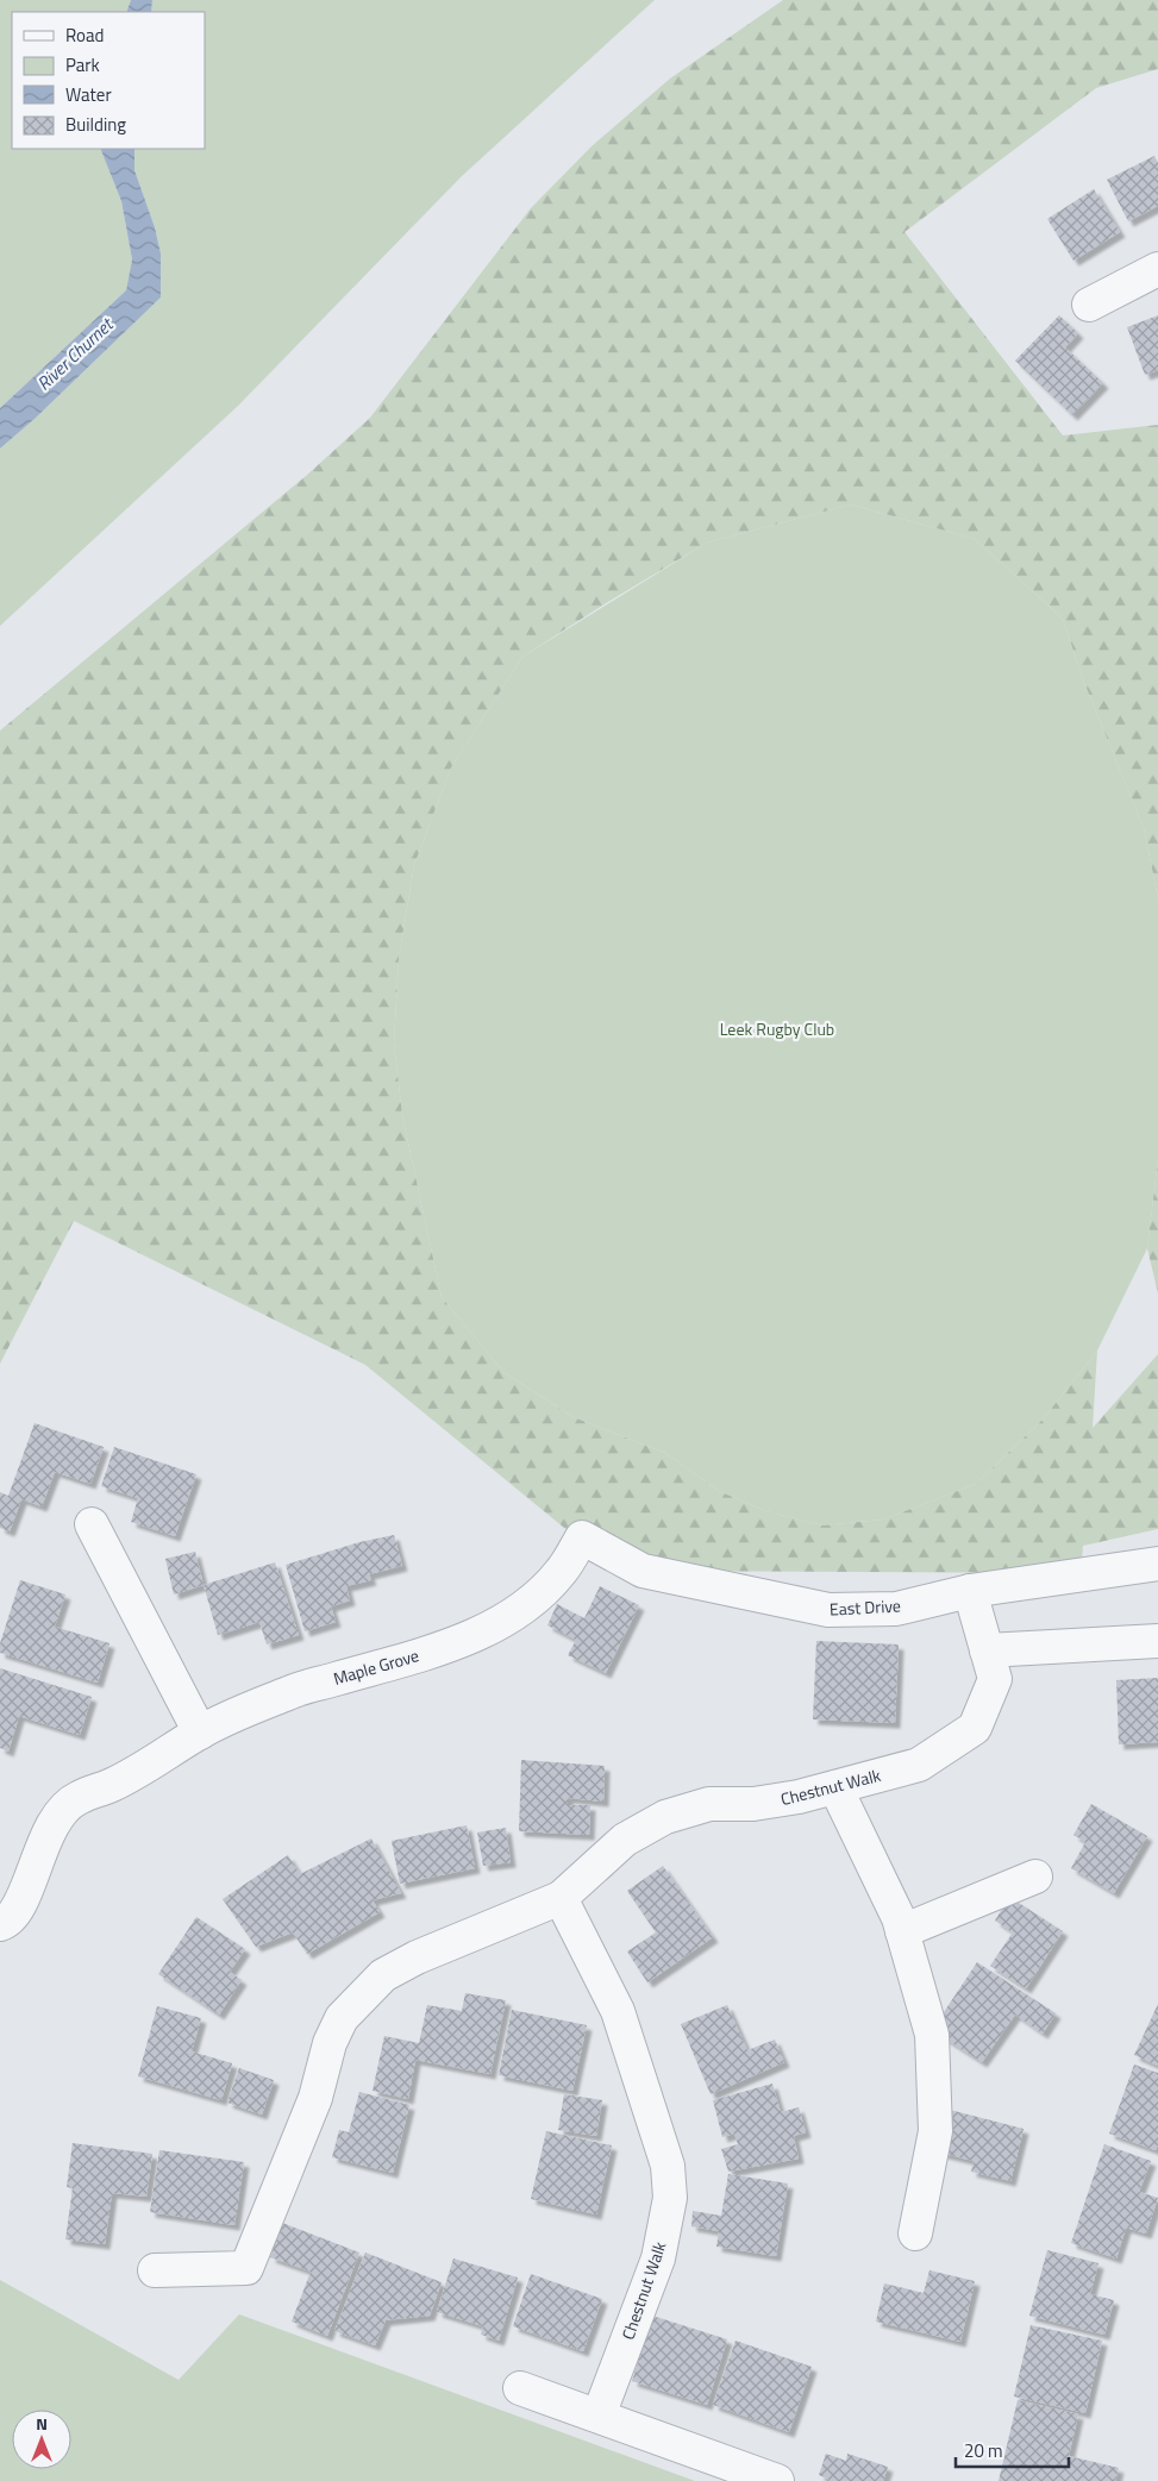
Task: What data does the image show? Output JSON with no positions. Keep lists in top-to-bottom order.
{
  "streets": {
    "street": ["East Drive", "Maple Grove", "Chestnut Walk"]
  },
  "crossings": [
    ["East Drive", "Maple Grove"],
    ["East Drive", "Chestnut Walk"]
  ],
  "water": ["River Churnet"],
  "parks": ["Leek Rugby Club"],
  "legend": [
    "Road",
    "Park",
    "Water",
    "Building"
  ],
  "scale_bar": "20 m",
  "north": "top"
}
